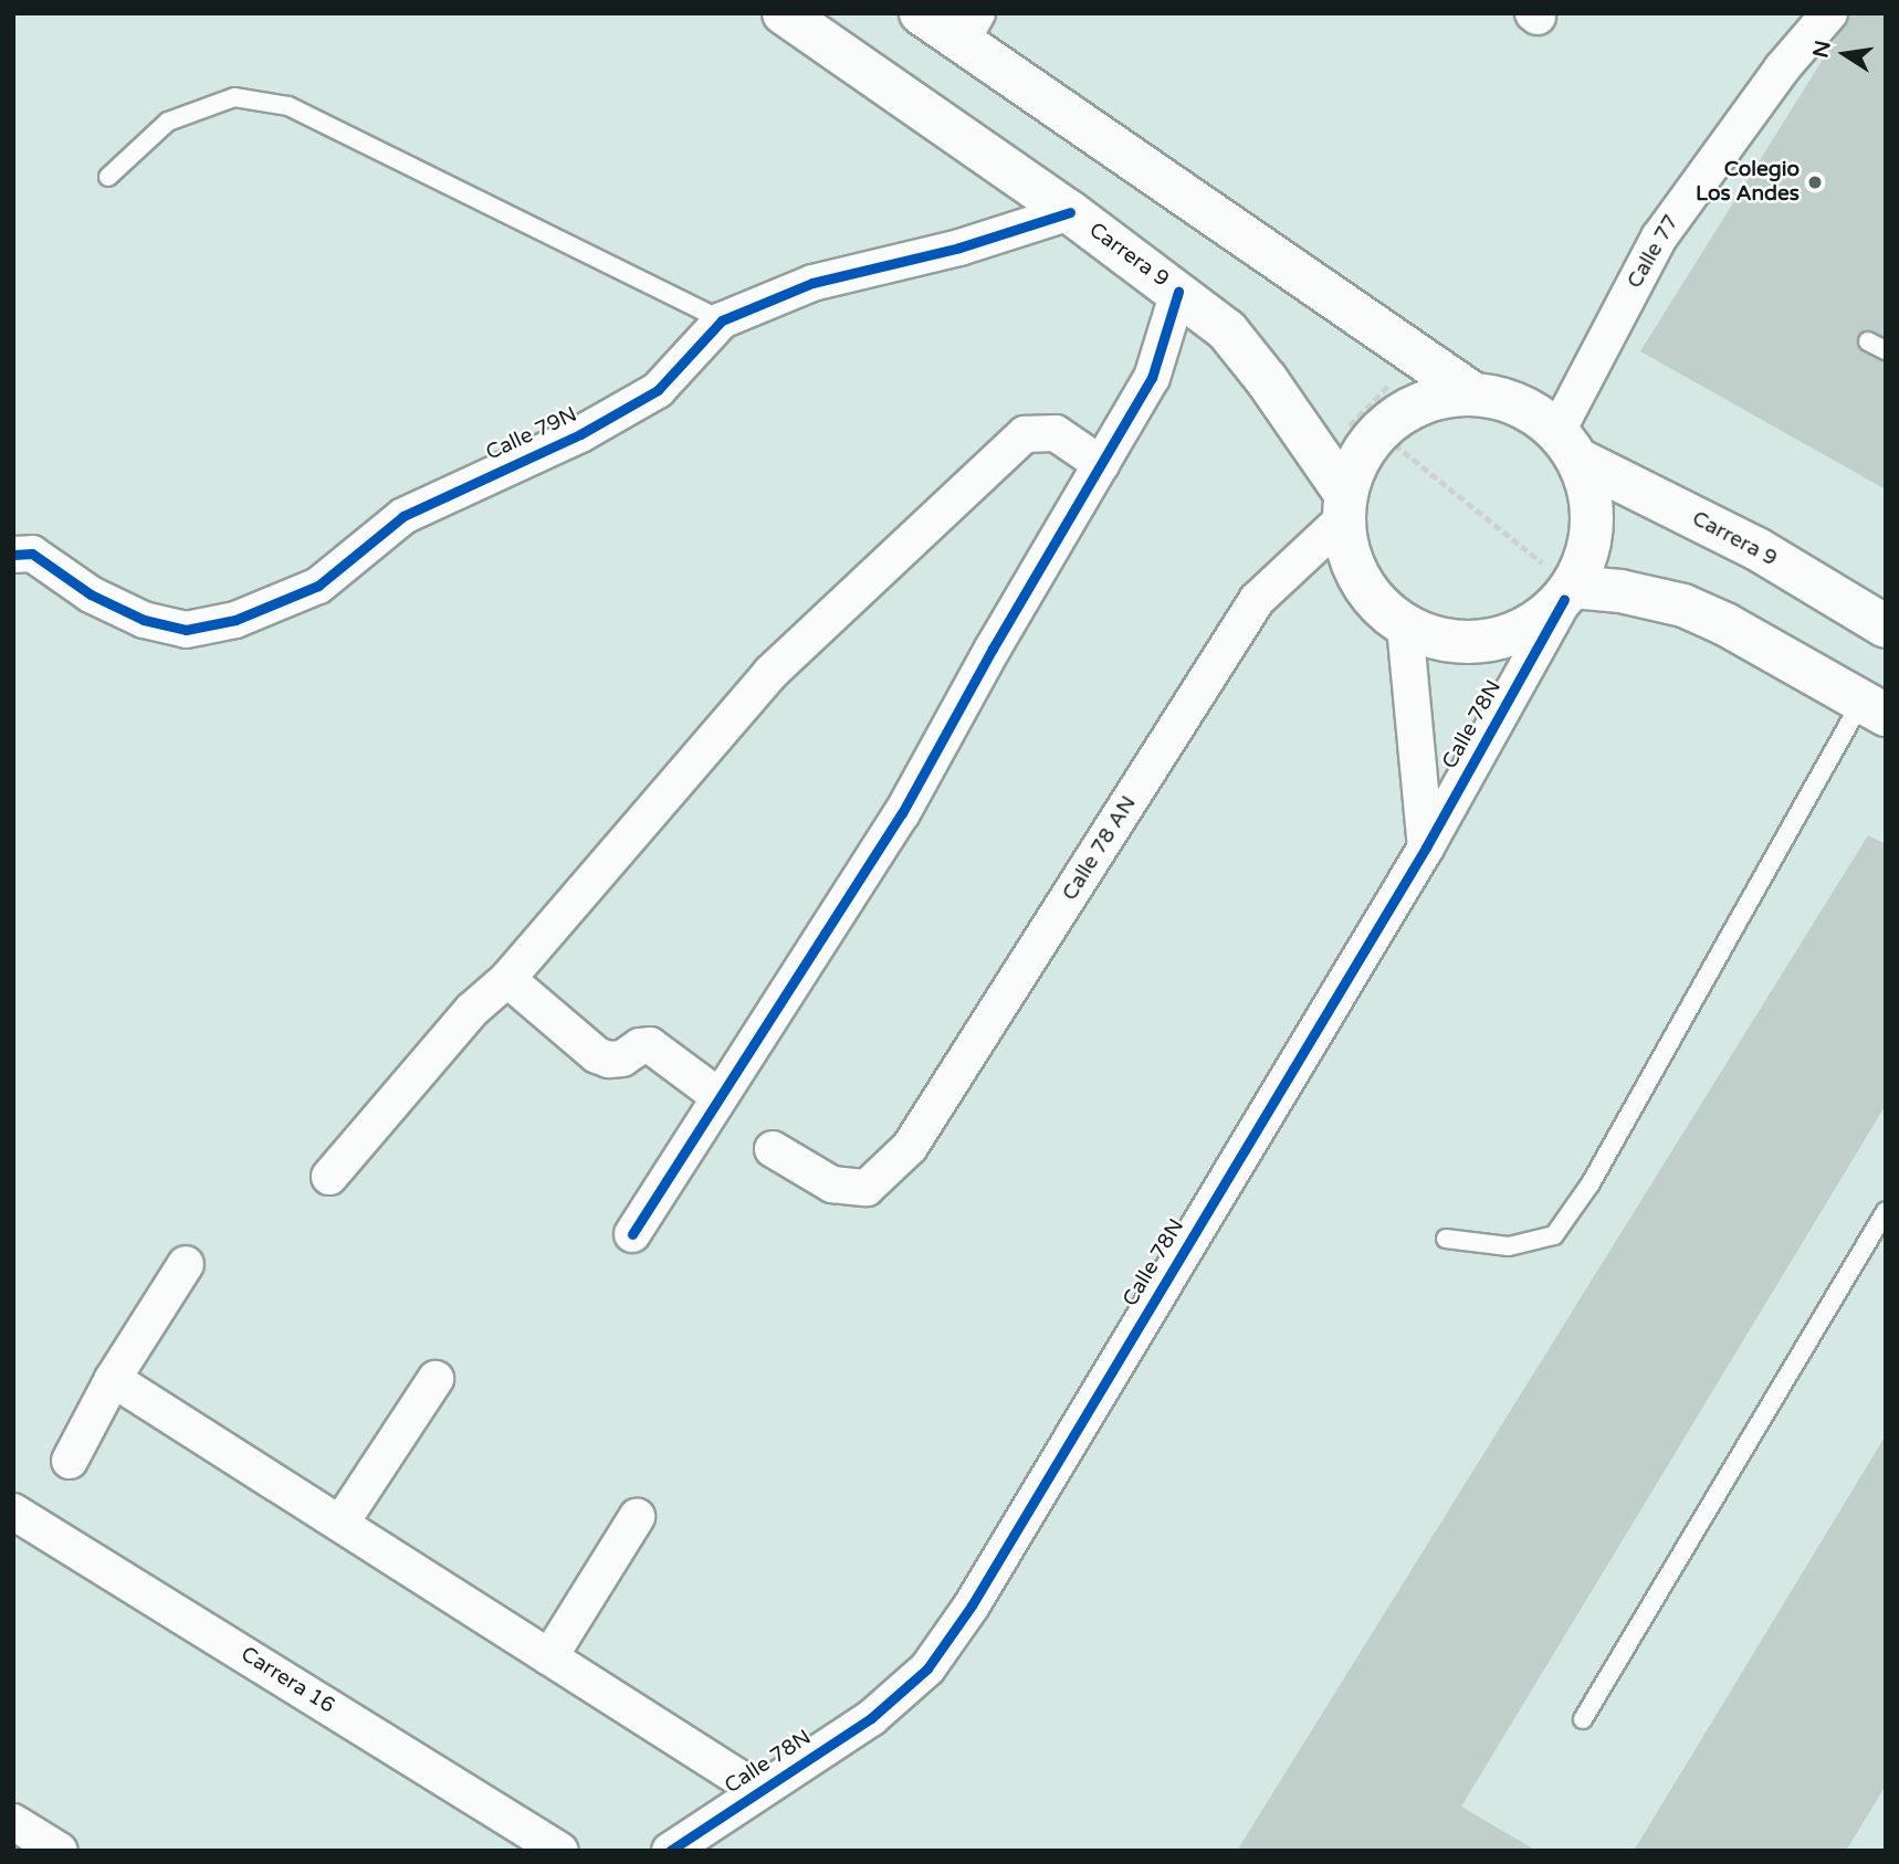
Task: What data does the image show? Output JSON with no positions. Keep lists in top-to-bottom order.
{
  "streets": {
    "main road": ["Carrera 9"],
    "street": [
      "Calle 77",
      "Calle 79N",
      "Calle 78N",
      "Calle 78 AN",
      "Carrera 16"
    ]
  },
  "crossings": [
    ["Calle 77", "Carrera 9"],
    ["Carrera 9", "Calle 79N"],
    ["Carrera 9", "Calle 78 AN"]
  ],
  "places": ["Colegio Los Andes"],
  "north": "left"
}
